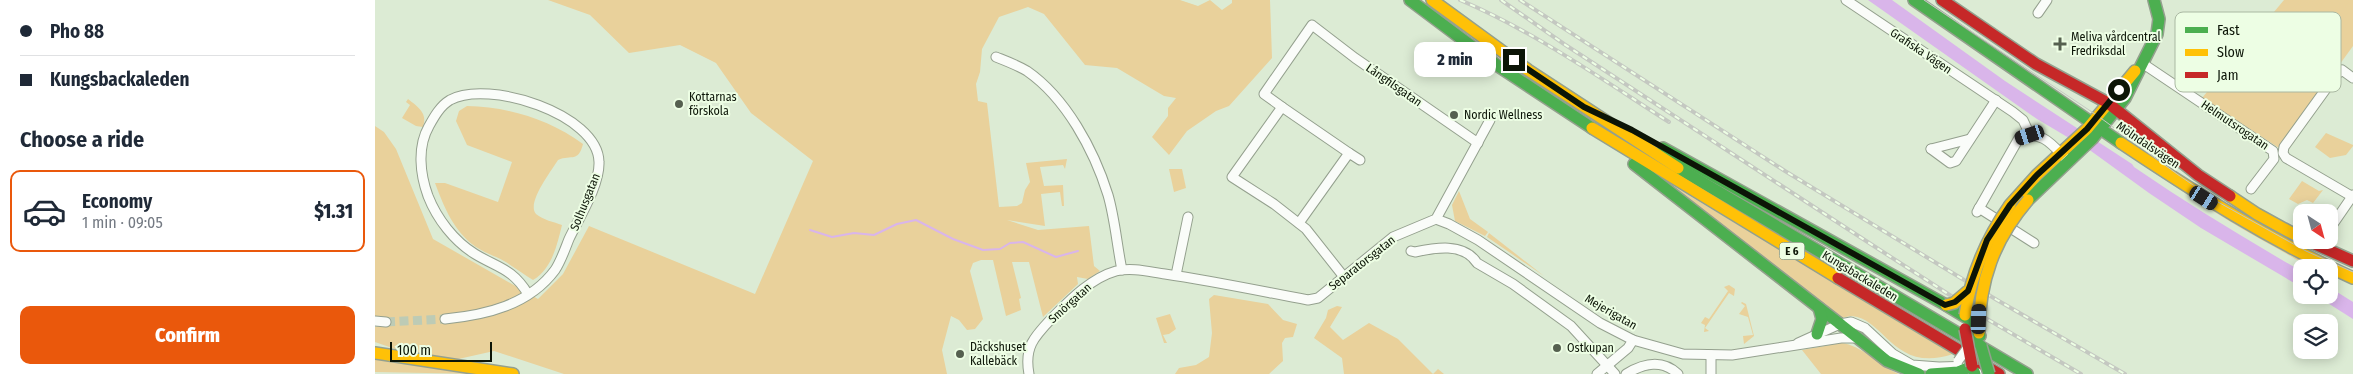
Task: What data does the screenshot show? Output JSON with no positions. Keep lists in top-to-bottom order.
{
  "streets": {
    "main road": ["Mölndalsvägen", "E 6", "Kungsbackaleden"],
    "street": [
      "Grafiska Vägen",
      "Långfilsgatan",
      "Helmutsrogatan",
      "Solhusgatan",
      "Separatorsgatan",
      "Smörgatan",
      "Mejerigatan"
    ]
  },
  "crossings": [
    ["Separatorsgatan", "Smörgatan"],
    ["Separatorsgatan", "Mejerigatan"]
  ],
  "places": {
    "health": ["Meliva vårdcentral Fredriksdal"],
    "other": [
      "Kottarnas förskola",
      "Nordic Wellness",
      "Ostkupan",
      "Däckshuset Kallebäck"
    ]
  },
  "legend": ["Fast", "Slow", "Jam"],
  "scale_bar": "100 m",
  "north": "bottom right",
  "page": {
    "banner": ["Pho 88", "Kungsbackaleden"],
    "bubble": "2 min",
    "heading": "Choose a ride",
    "list": [
      {
        "name": "Economy",
        "note": "1 min · 09:05",
        "value": "$1.31"
      }
    ],
    "buttons": "Confirm",
    "scale": "100 m"
  }
}
